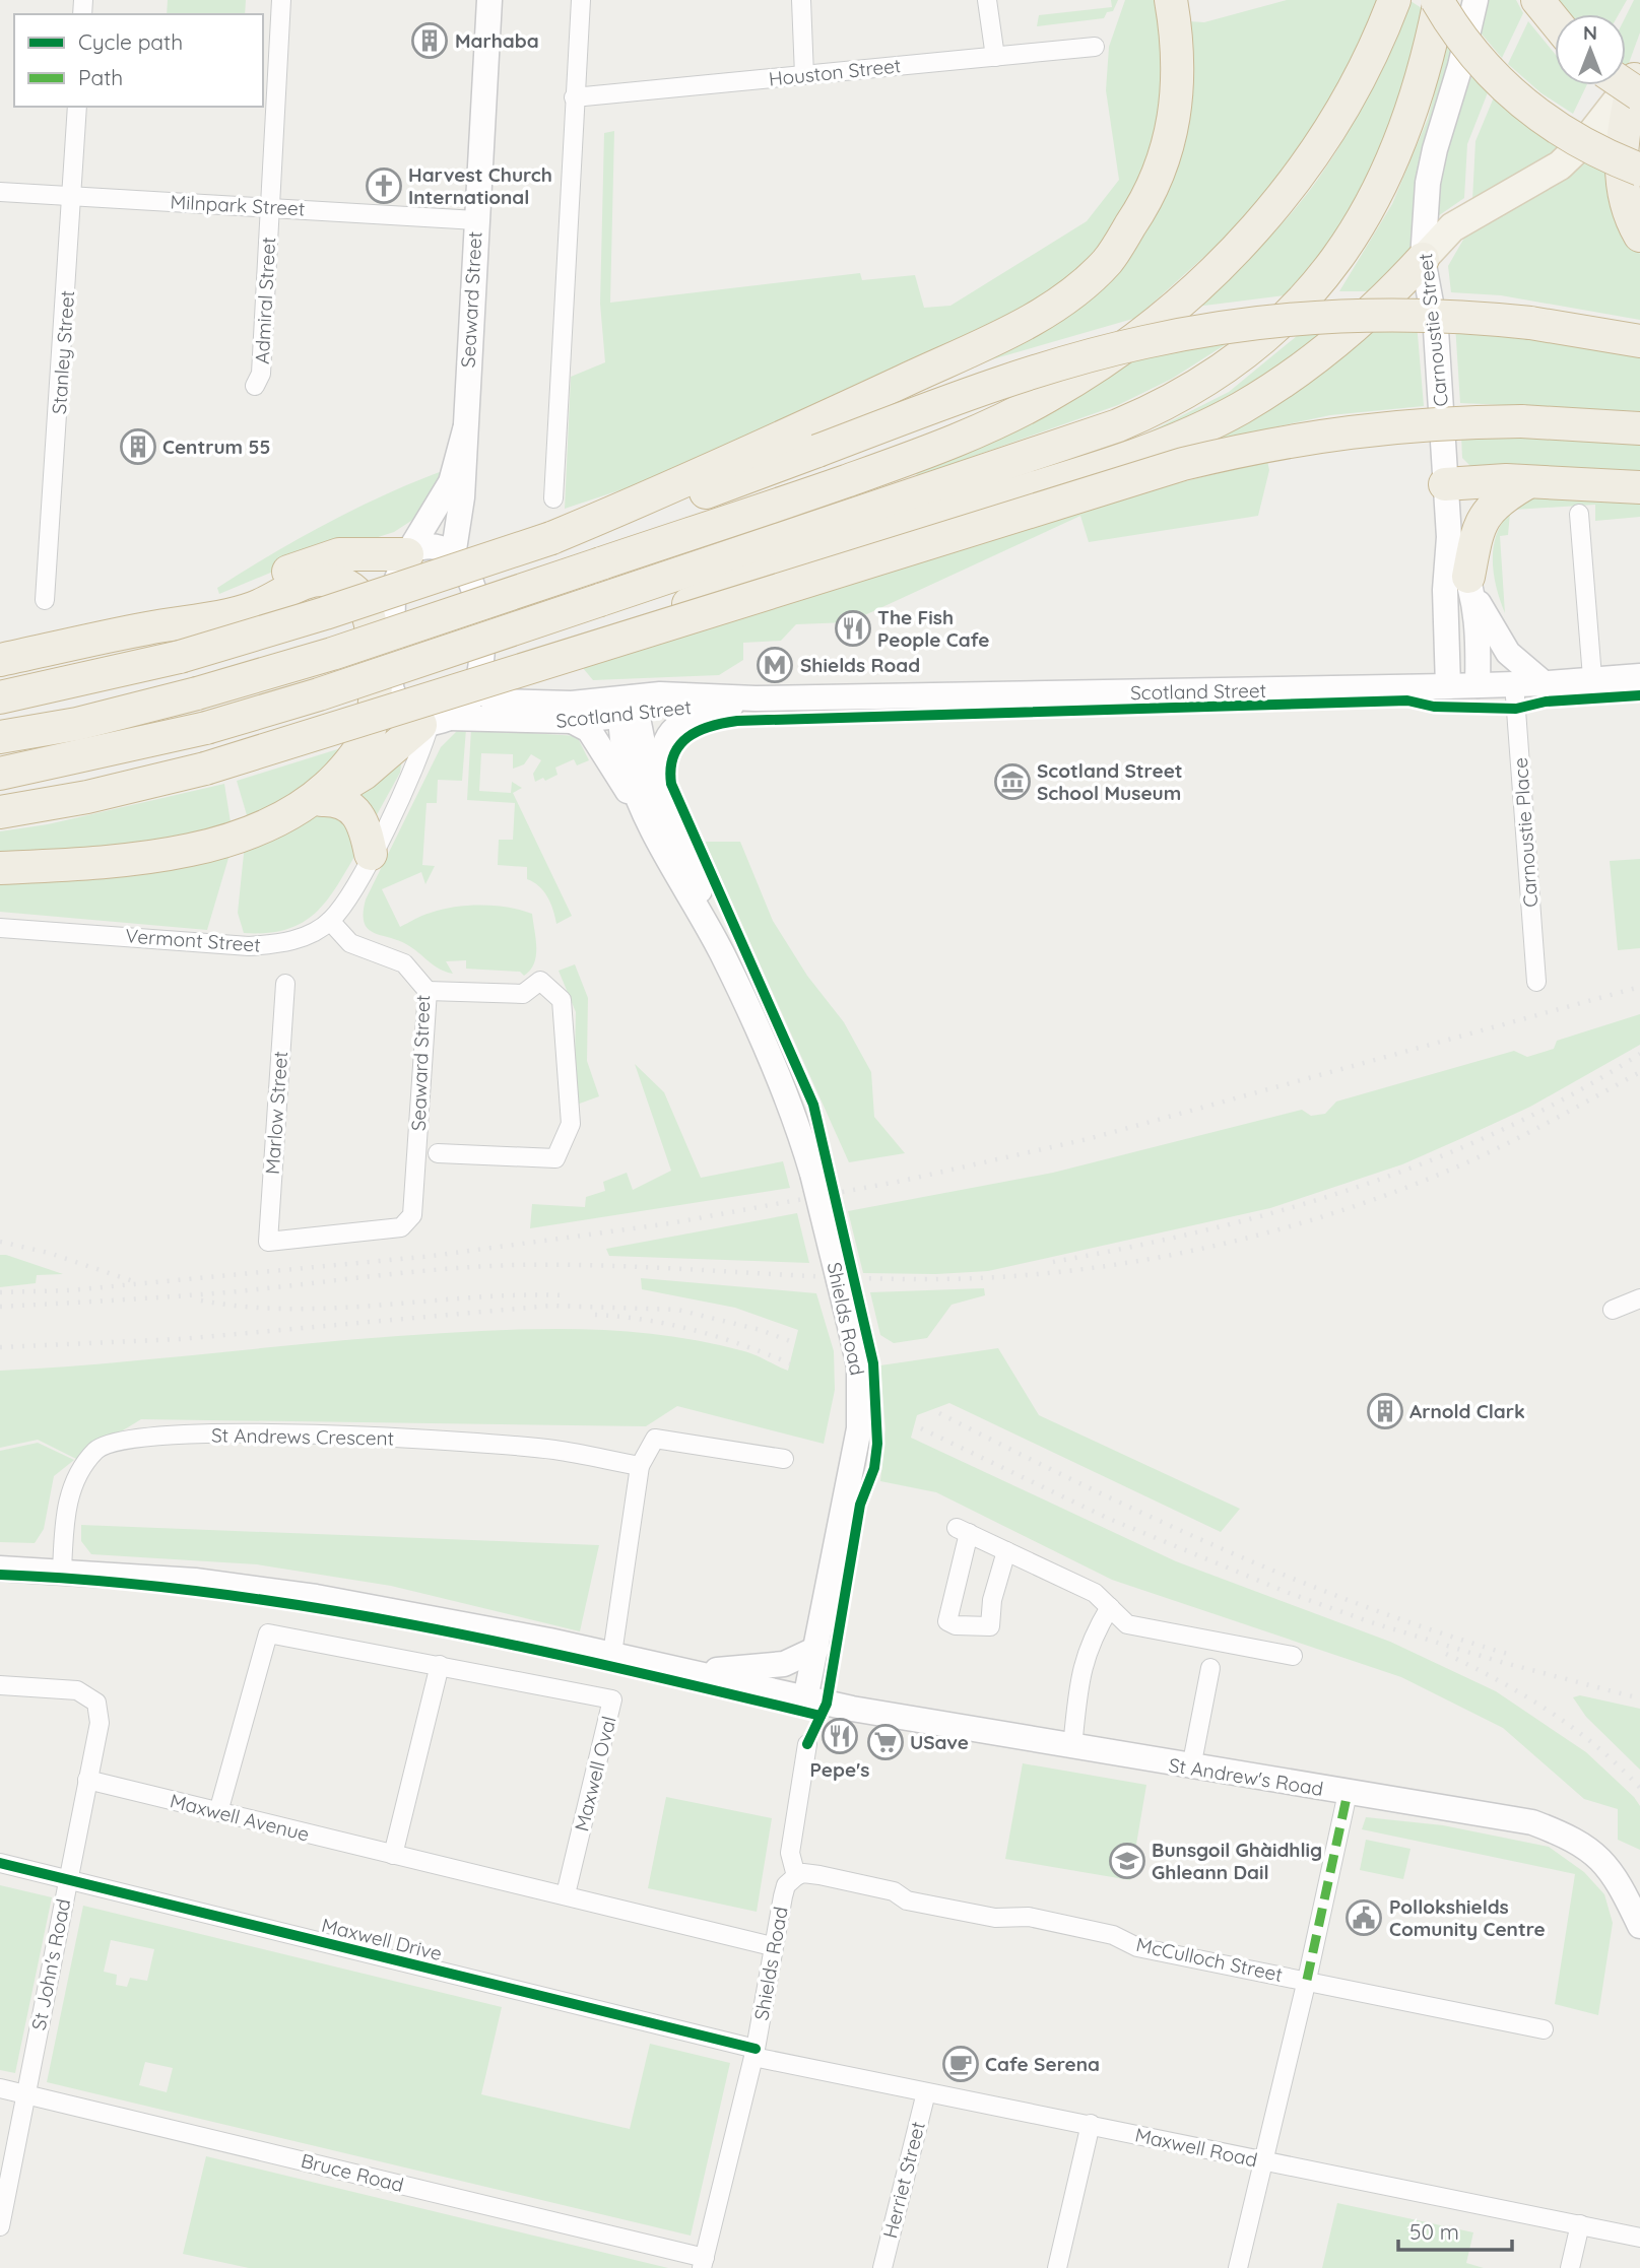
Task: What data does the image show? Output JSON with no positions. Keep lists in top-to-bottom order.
{
  "streets": {
    "street": [
      "Houston Street",
      "Milnpark Street",
      "Seaward Street",
      "Admiral Street",
      "Carnoustie Street",
      "Stanley Street",
      "Scotland Street",
      "Carnoustie Place",
      "Vermont Street",
      "Marlow Street",
      "Shields Road",
      "St Andrews Crescent",
      "Maxwell Oval",
      "St Andrew's Road",
      "Maxwell Avenue",
      "Maxwell Drive",
      "McCulloch Street",
      "St John's Road",
      "Maxwell Road",
      "Bruce Road",
      "Herriet Street"
    ]
  },
  "crossings": [
    ["Milnpark Street", "Seaward Street"],
    ["Milnpark Street", "Admiral Street"],
    ["Milnpark Street", "Stanley Street"],
    ["Seaward Street", "Scotland Street"],
    ["Seaward Street", "Vermont Street"],
    ["Seaward Street", "Marlow Street"],
    ["Carnoustie Street", "Scotland Street"],
    ["Scotland Street", "Carnoustie Place"],
    ["Scotland Street", "Vermont Street"],
    ["Scotland Street", "Shields Road"],
    ["Shields Road", "St Andrew's Road"],
    ["Shields Road", "Maxwell Avenue"],
    ["Shields Road", "Maxwell Drive"],
    ["Shields Road", "McCulloch Street"],
    ["Shields Road", "Maxwell Road"],
    ["Shields Road", "Bruce Road"],
    ["Maxwell Oval", "Maxwell Avenue"],
    ["Maxwell Avenue", "St John's Road"],
    ["Maxwell Drive", "St John's Road"],
    ["Maxwell Drive", "Maxwell Road"],
    ["St John's Road", "Bruce Road"],
    ["Maxwell Road", "Herriet Street"]
  ],
  "places": {
    "building": ["Marhaba", "Centrum 55", "Arnold Clark"],
    "church": ["Harvest Church International"],
    "restaurant": ["The Fish People Cafe", "Pepe's"],
    "metro station": ["Shields Road"],
    "museum": ["Scotland Street School Museum"],
    "supermarket": ["USave"],
    "school or university": ["Bunsgoil Ghàidhlig Ghleann Dail"],
    "public building": ["Pollokshields Comunity Centre"],
    "cafe": ["Cafe Serena"]
  },
  "legend": ["Cycle path", "Path"],
  "scale_bar": "50 m",
  "north": "top"
}
